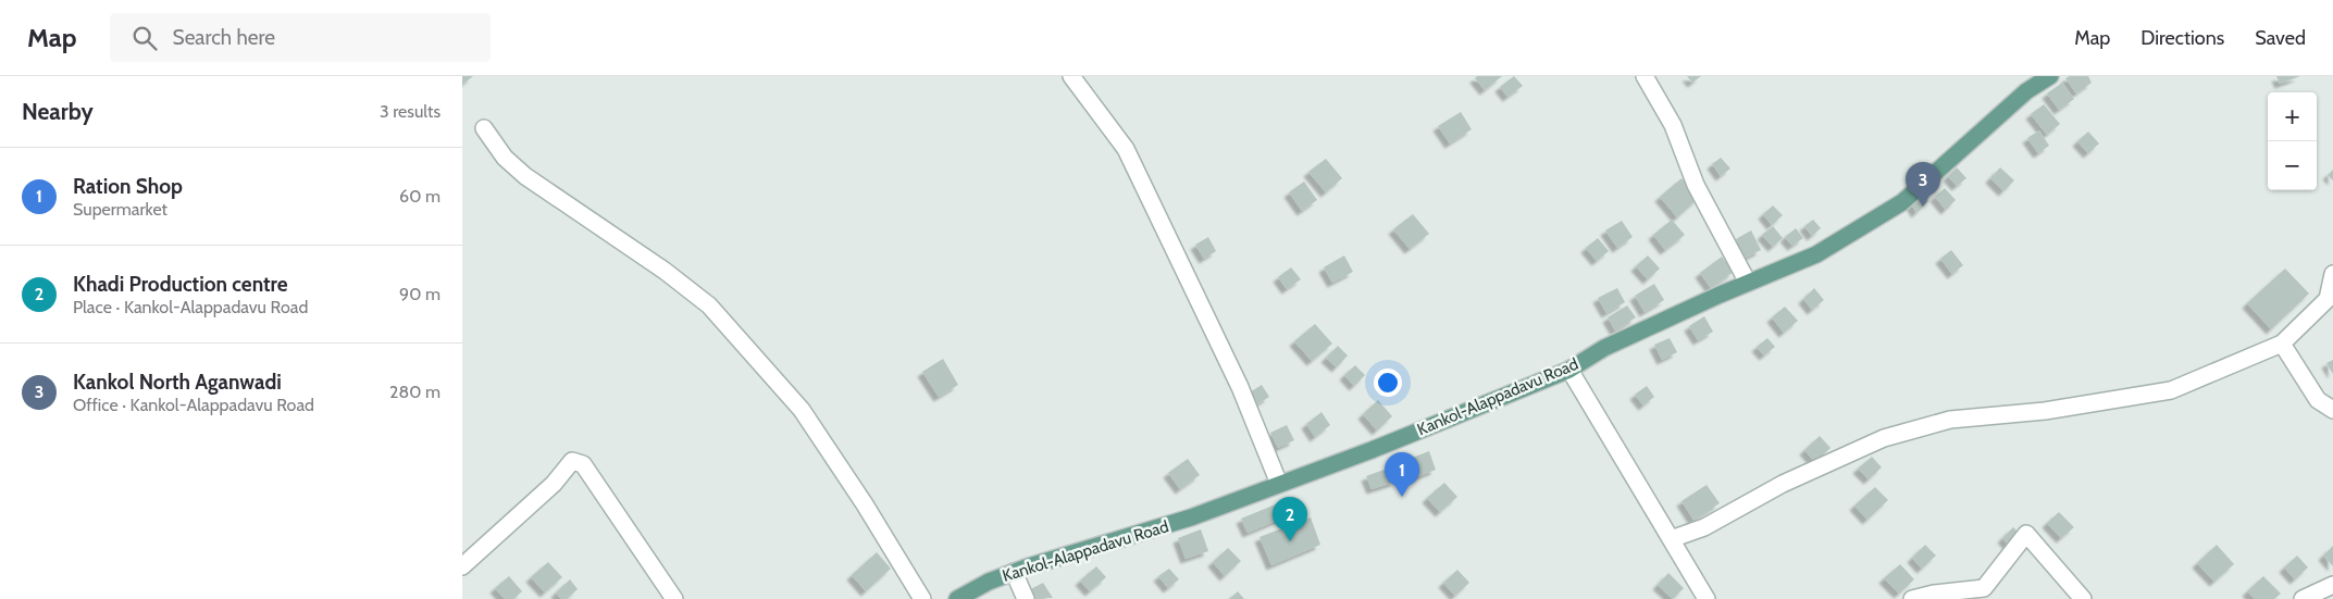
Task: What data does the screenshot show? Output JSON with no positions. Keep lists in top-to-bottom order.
{
  "streets": {
    "main road": ["Kankol-Alappadavu Road"]
  },
  "page": {
    "header": "Map",
    "search": "Search here",
    "nav": ["Map", "Directions", "Saved"],
    "heading": ["Nearby", "3 results"],
    "map_buttons": ["+", "−"],
    "list": [
      {
        "mark": "1",
        "name": "Ration Shop",
        "note": "Supermarket",
        "value": "60 m"
      },
      {
        "mark": "2",
        "name": "Khadi Production centre",
        "note": "Place · Kankol-Alappadavu Road",
        "value": "90 m"
      },
      {
        "mark": "3",
        "name": "Kankol North Aganwadi",
        "note": "Office · Kankol-Alappadavu Road",
        "value": "280 m"
      }
    ],
    "pins": ["3", "1", "2"]
  }
}
